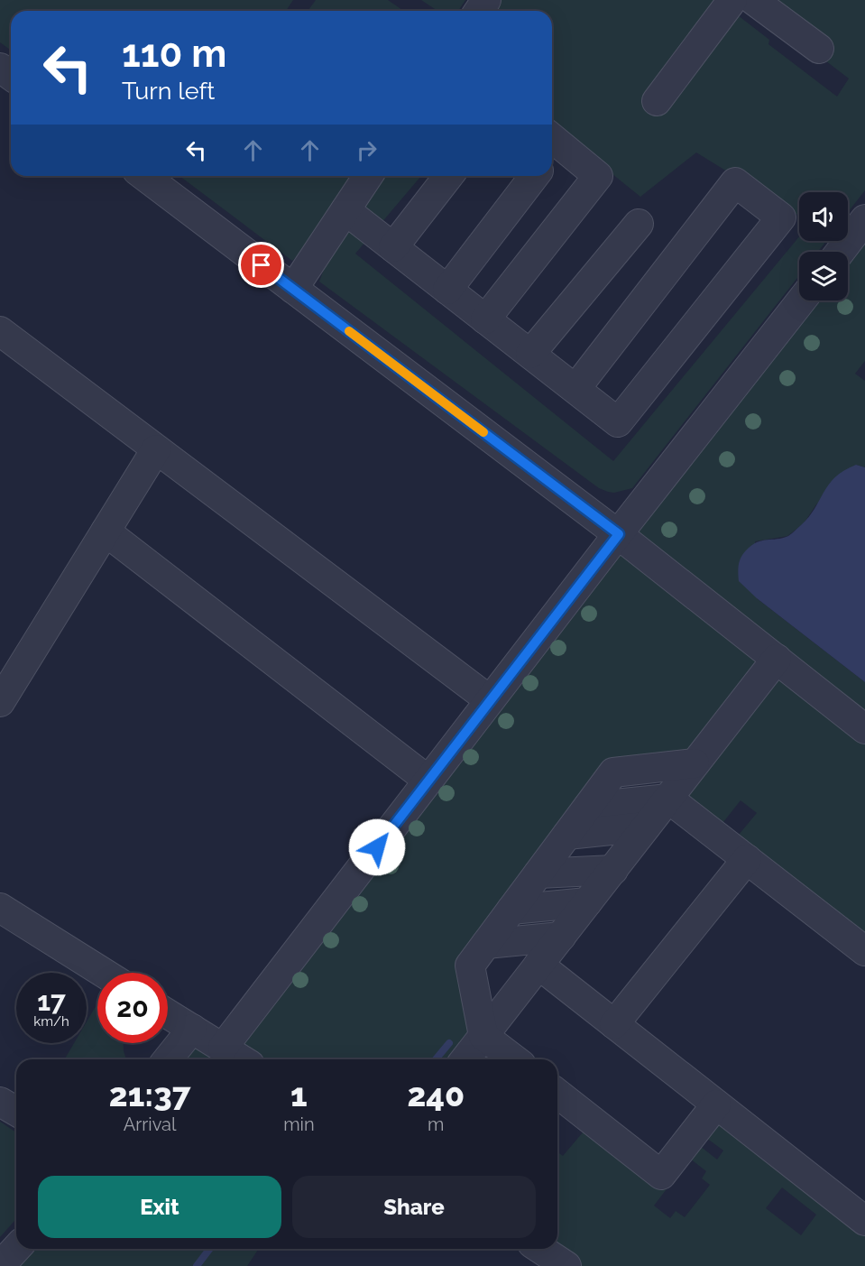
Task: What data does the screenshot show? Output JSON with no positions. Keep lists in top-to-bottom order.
{
  "page": {
    "turn": ["110 m", "Turn left"],
    "speed": "17 km/h",
    "limit": "20",
    "eta": [
      "21:37",
      "Arrival",
      "1",
      "min",
      "240",
      "m"
    ],
    "buttons": ["Exit", "Share"]
  }
}
